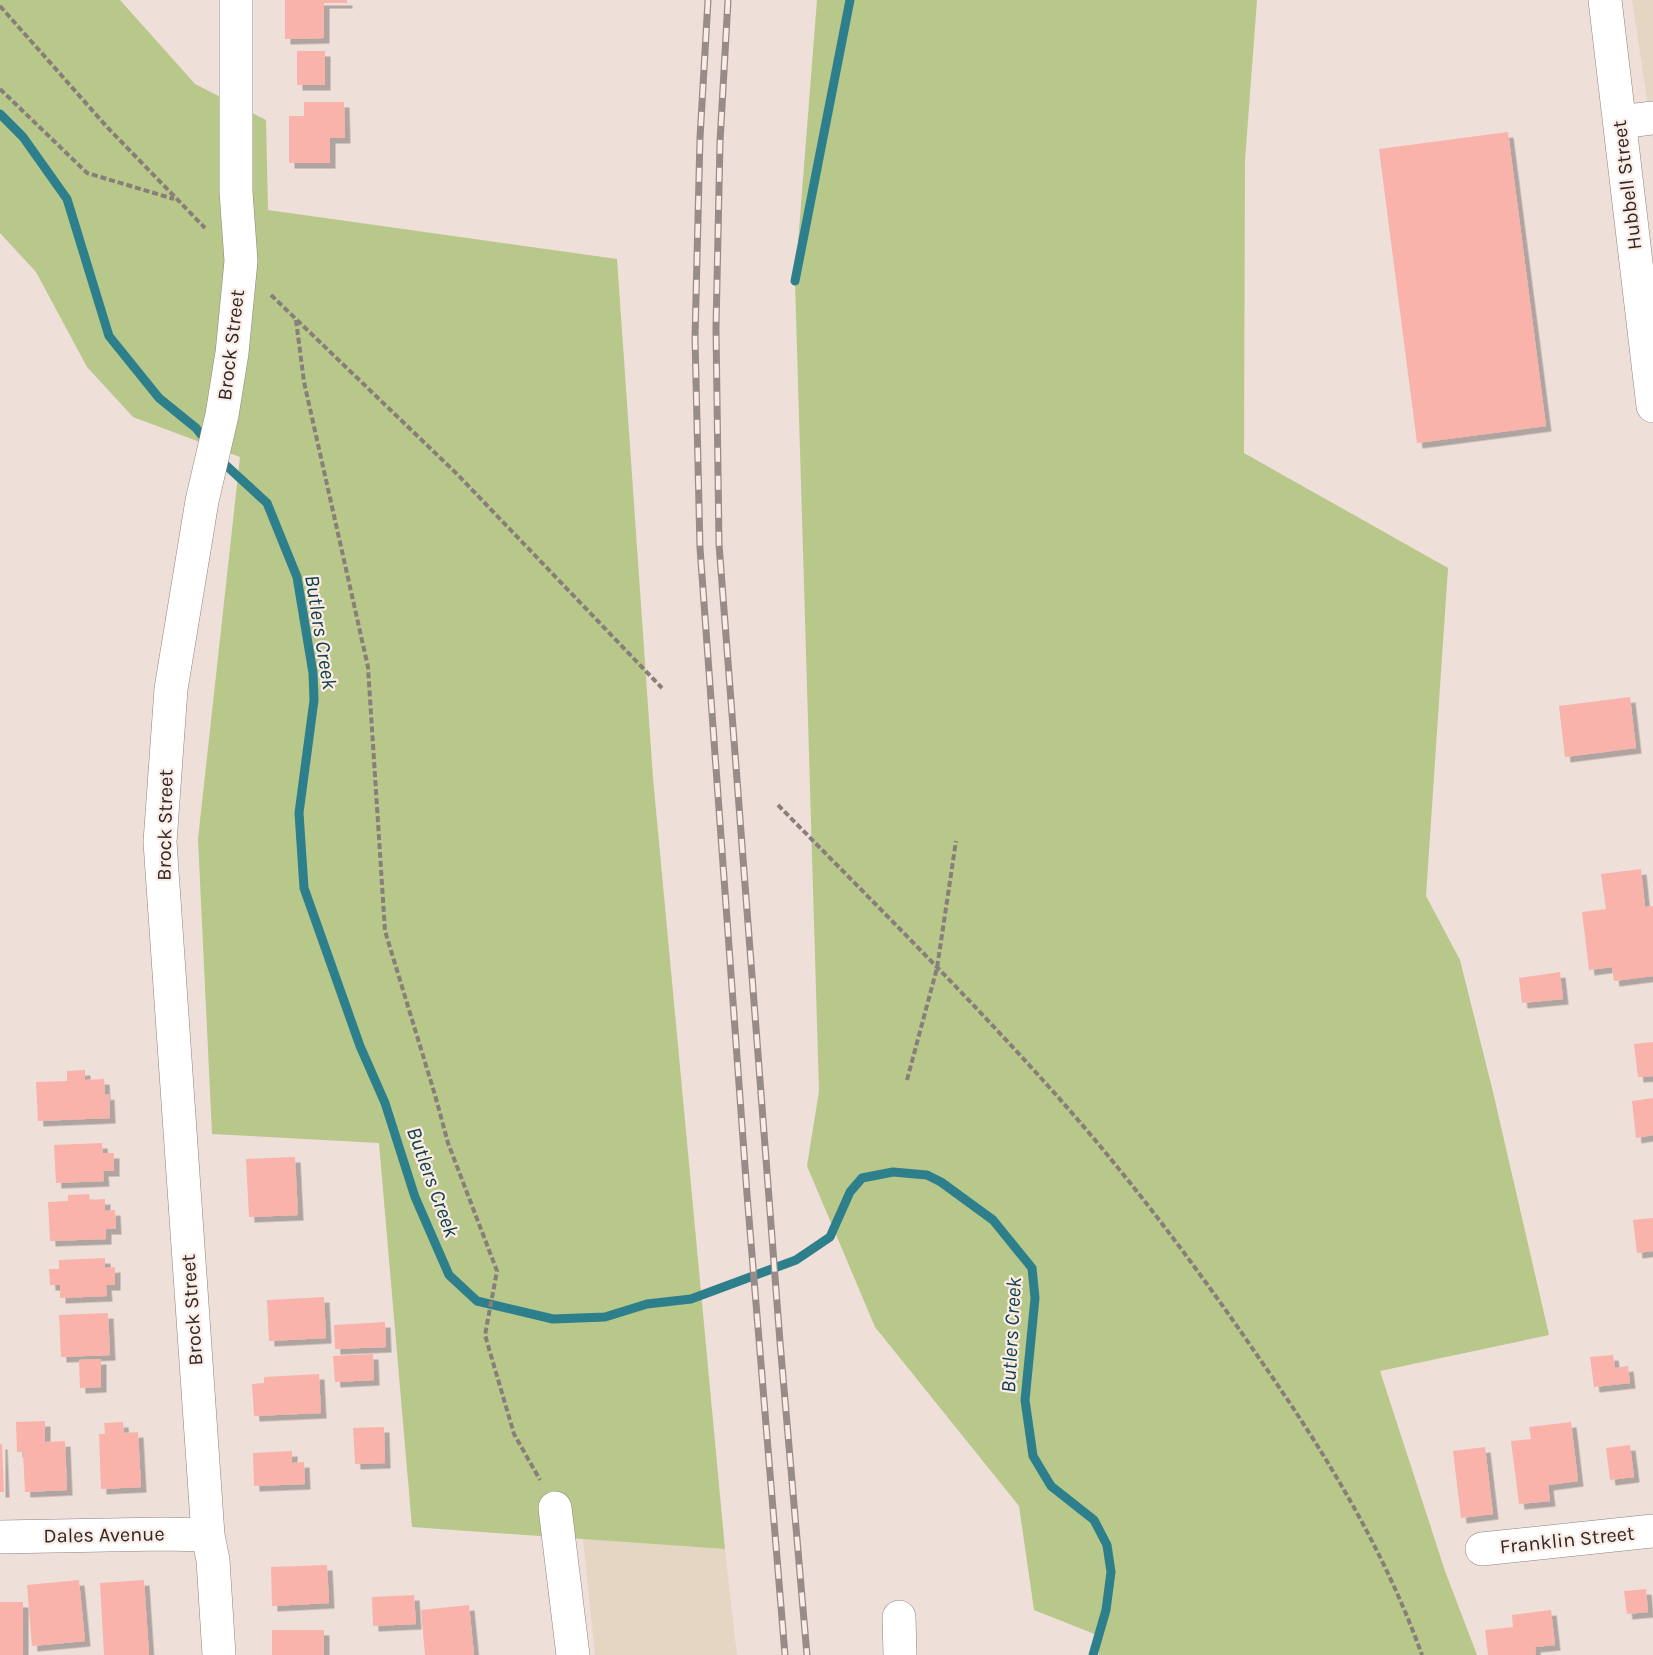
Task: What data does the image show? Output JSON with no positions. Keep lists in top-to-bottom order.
{
  "streets": {
    "street": [
      "Hubbell Street",
      "Brock Street",
      "Dales Avenue",
      "Franklin Street"
    ]
  },
  "crossings": [
    ["Brock Street", "Dales Avenue"]
  ],
  "water": ["Butlers Creek"]
}
